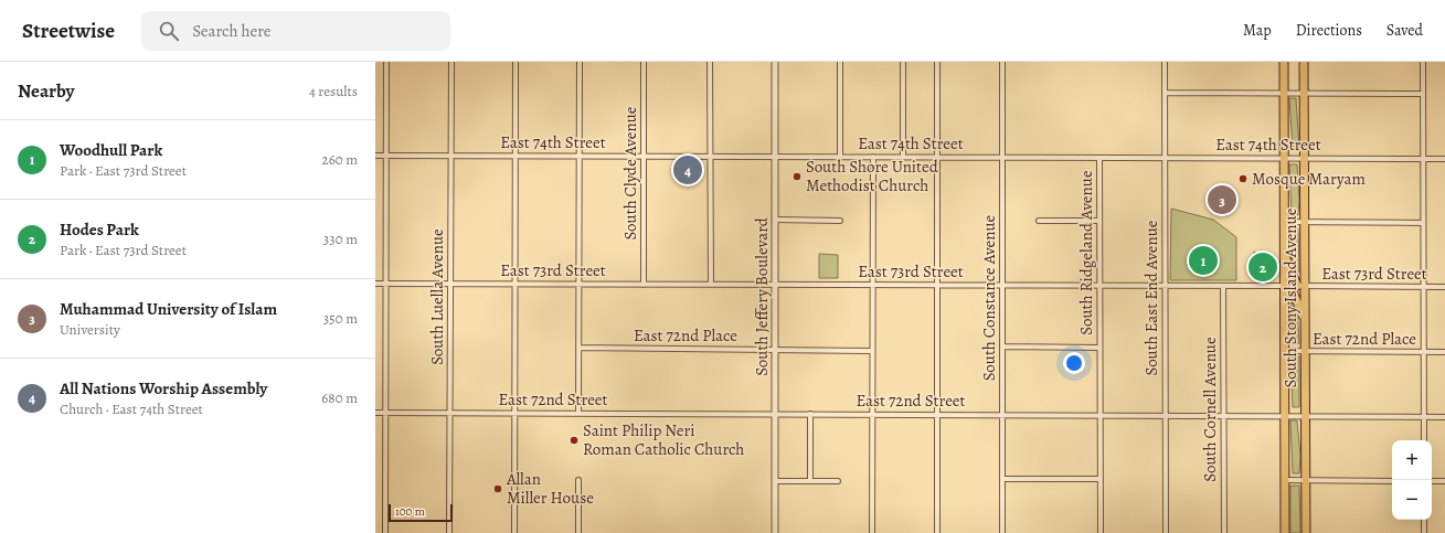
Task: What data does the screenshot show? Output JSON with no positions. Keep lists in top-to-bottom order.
{
  "streets": {
    "highway": ["South Stony Island Avenue"],
    "street": [
      "East 74th Street",
      "South Clyde Avenue",
      "South Ridgeland Avenue",
      "East 73rd Street",
      "South Luella Avenue",
      "South Jeffery Boulevard",
      "South Constance Avenue",
      "South East End Avenue",
      "East 72nd Place",
      "East 72nd Street",
      "South Cornell Avenue"
    ]
  },
  "crossings": [
    ["East 74th Street", "South Clyde Avenue"],
    ["East 74th Street", "South Ridgeland Avenue"],
    ["East 74th Street", "South Luella Avenue"],
    ["East 74th Street", "South Jeffery Boulevard"],
    ["East 74th Street", "South Constance Avenue"],
    ["East 74th Street", "South East End Avenue"],
    ["East 74th Street", "South Stony Island Avenue"],
    ["South Clyde Avenue", "East 73rd Street"],
    ["South Ridgeland Avenue", "East 73rd Street"],
    ["South Ridgeland Avenue", "East 72nd Street"],
    ["East 73rd Street", "South Luella Avenue"],
    ["East 73rd Street", "South Jeffery Boulevard"],
    ["East 73rd Street", "South Constance Avenue"],
    ["East 73rd Street", "South East End Avenue"],
    ["East 73rd Street", "South Stony Island Avenue"],
    ["East 73rd Street", "South Cornell Avenue"],
    ["South Luella Avenue", "East 72nd Street"],
    ["South Jeffery Boulevard", "East 72nd Place"],
    ["South Jeffery Boulevard", "East 72nd Street"],
    ["South Constance Avenue", "East 72nd Street"],
    ["South East End Avenue", "East 72nd Street"],
    ["South Stony Island Avenue", "East 72nd Place"],
    ["South Stony Island Avenue", "East 72nd Street"],
    ["East 72nd Street", "South Cornell Avenue"]
  ],
  "places": [
    "South Shore United Methodist Church",
    "Mosque Maryam",
    "Saint Philip Neri Roman Catholic Church",
    "Allan Miller House"
  ],
  "scale_bar": "100 m",
  "page": {
    "header": "Streetwise",
    "search": "Search here",
    "nav": ["Map", "Directions", "Saved"],
    "heading": ["Nearby", "4 results"],
    "list": [
      {
        "mark": "1",
        "name": "Woodhull Park",
        "note": "Park · East 73rd Street",
        "value": "260 m"
      },
      {
        "mark": "2",
        "name": "Hodes Park",
        "note": "Park · East 73rd Street",
        "value": "330 m"
      },
      {
        "mark": "3",
        "name": "Muhammad University of Islam",
        "note": "University",
        "value": "350 m"
      },
      {
        "mark": "4",
        "name": "All Nations Worship Assembly",
        "note": "Church · East 74th Street",
        "value": "680 m"
      }
    ],
    "pins": [
      "4",
      "3",
      "1",
      "2"
    ],
    "map_buttons": ["+", "−"],
    "scale": "100 m"
  }
}
